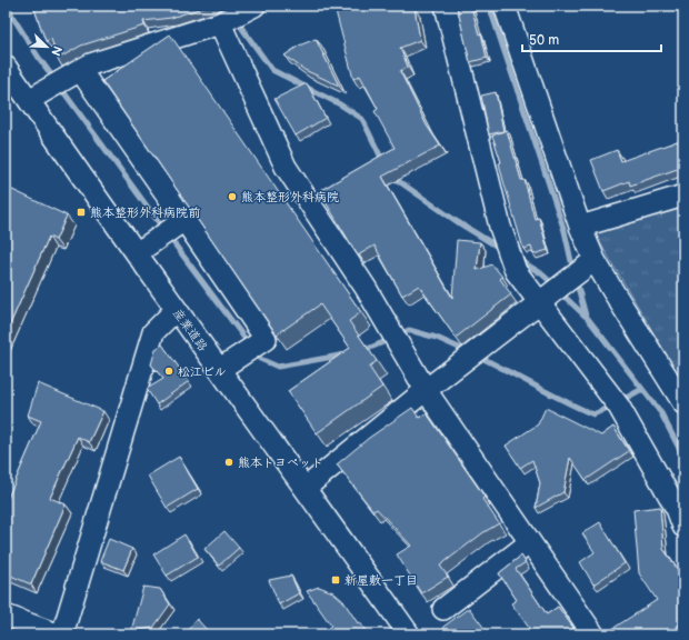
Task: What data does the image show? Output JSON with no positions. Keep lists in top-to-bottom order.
{
  "streets": {
    "street": ["産業道路"]
  },
  "places": {
    "other": ["熊本整形外科病院", "松江ビル", "熊本トヨペット"],
    "transit": ["熊本整形外科病院前", "新屋敷一丁目"]
  },
  "scale_bar": "50 m",
  "north": "bottom right"
}
